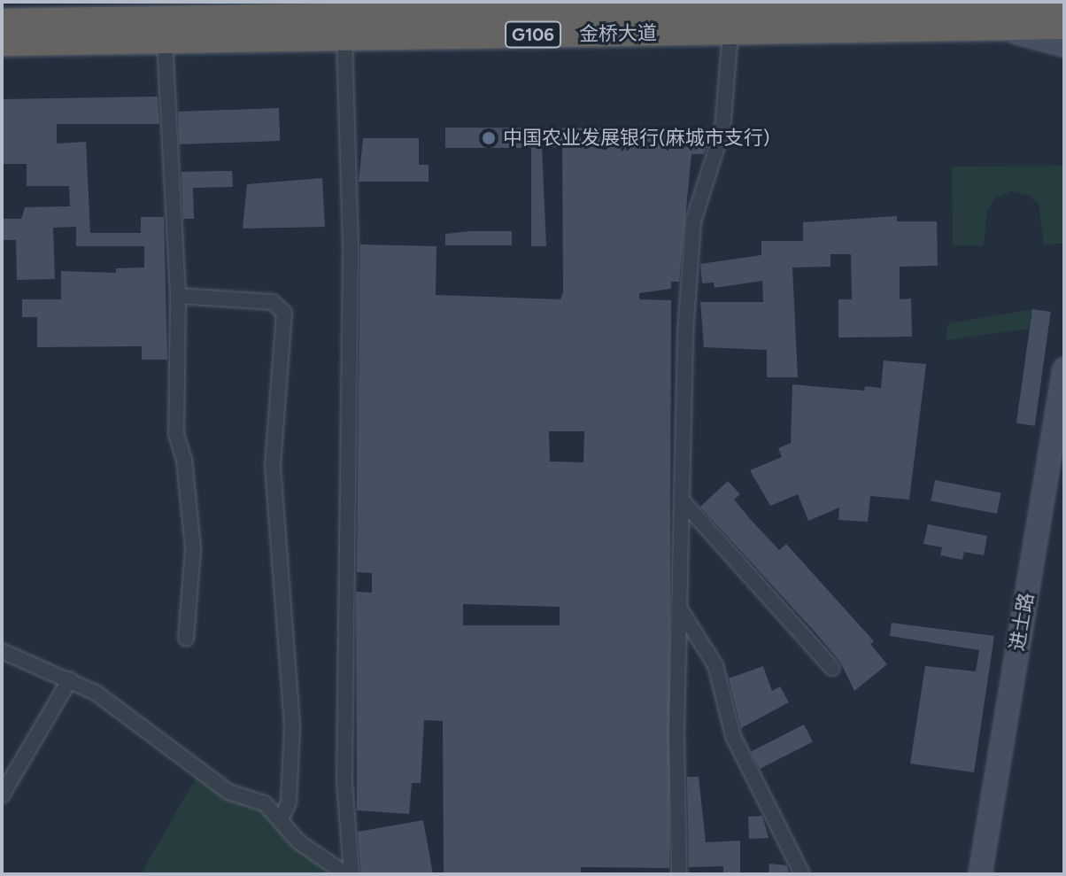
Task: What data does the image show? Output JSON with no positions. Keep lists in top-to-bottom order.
{
  "streets": {
    "highway": ["金桥大道", "G106"],
    "main road": ["进士路"]
  },
  "places": ["中国农业发展银行(麻城市支行)"]
}
